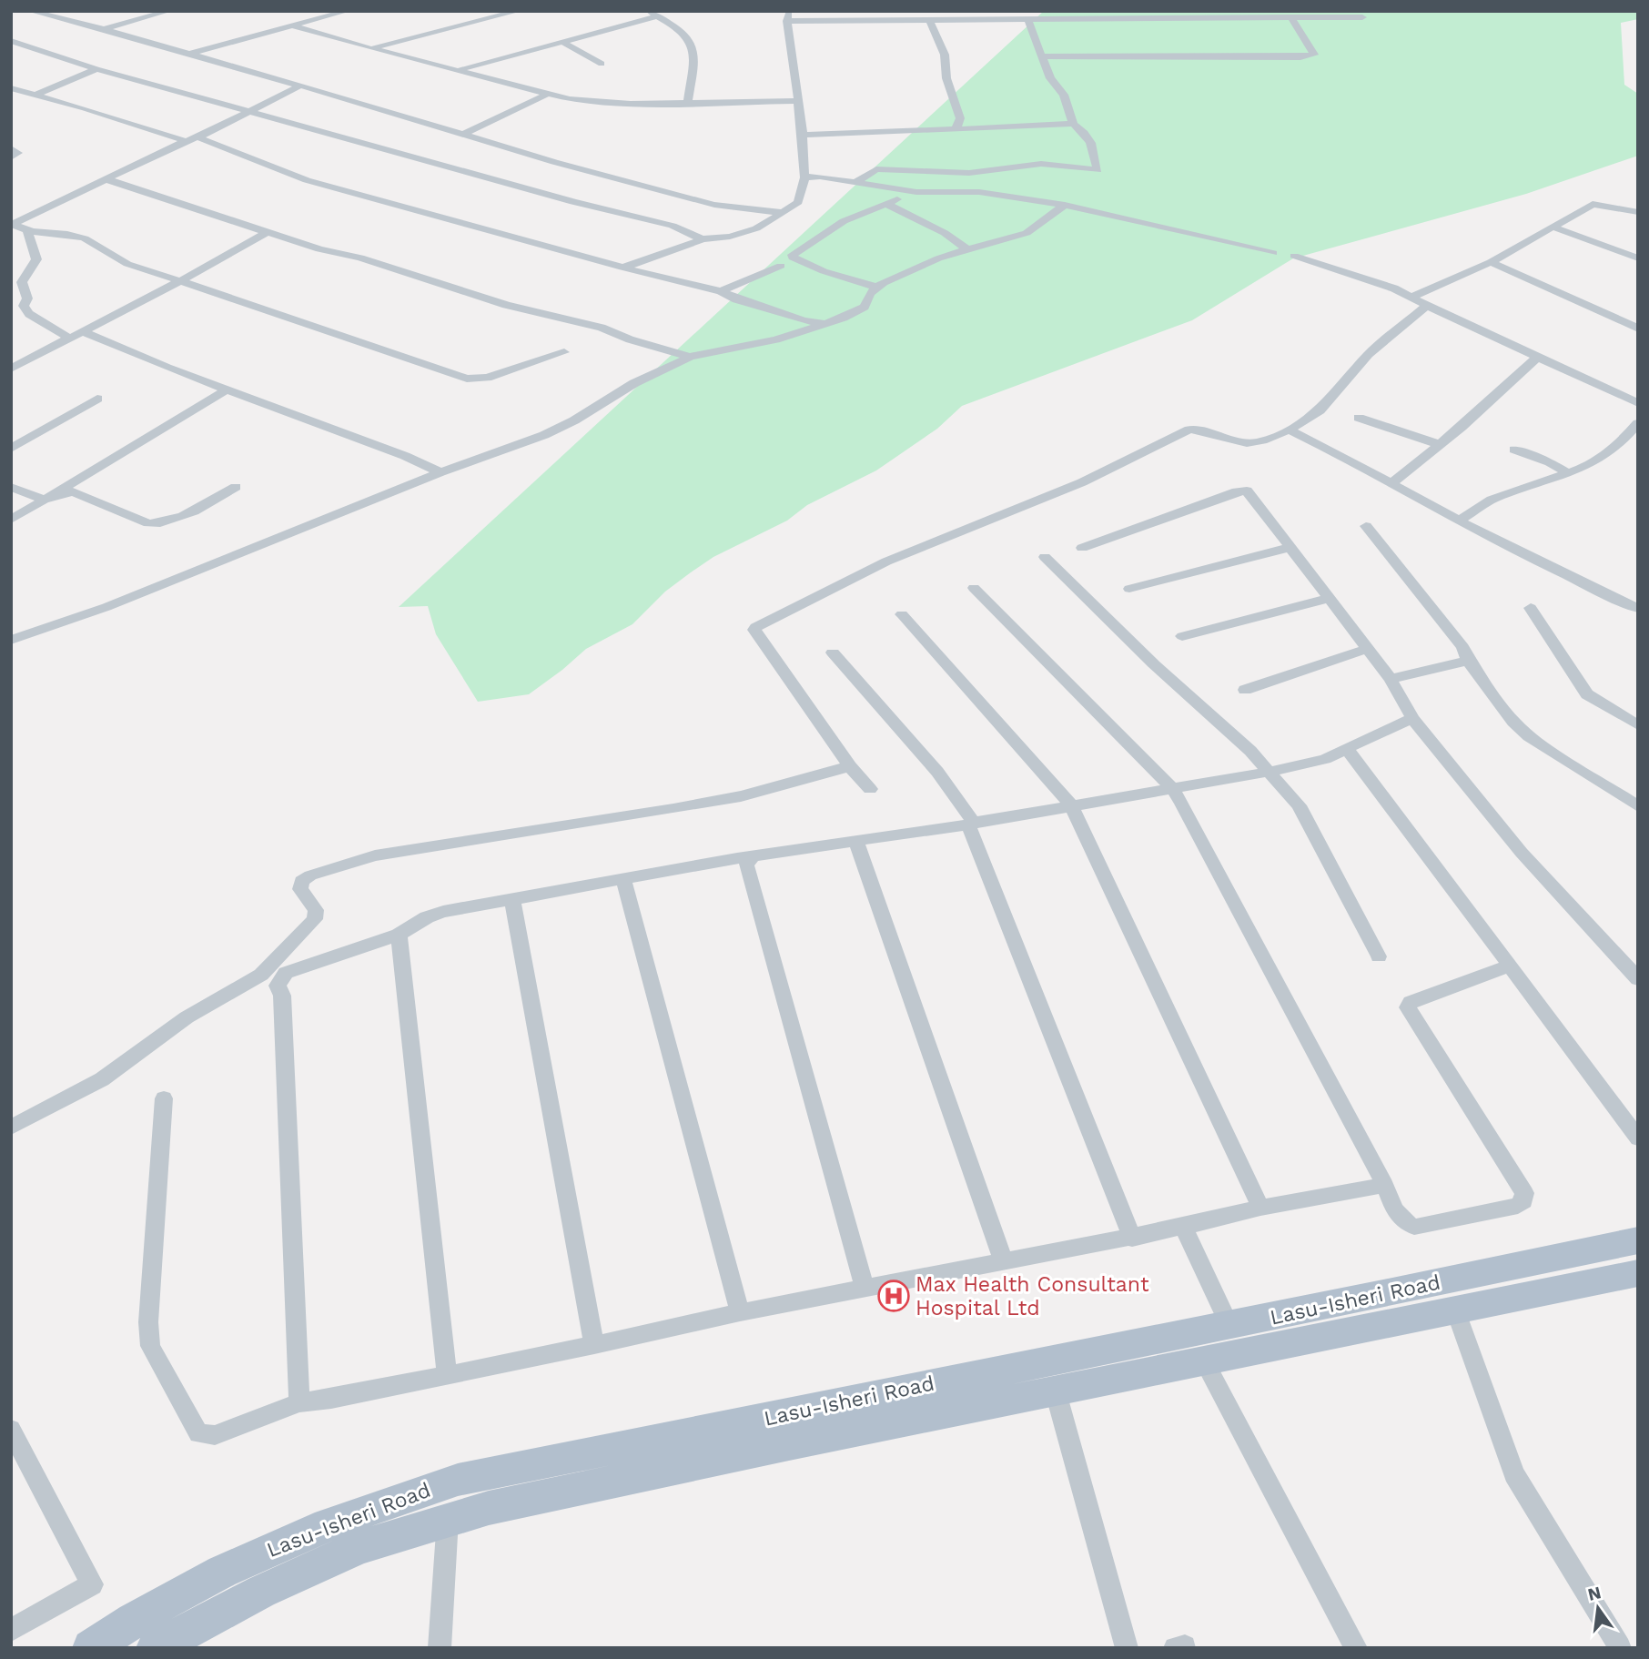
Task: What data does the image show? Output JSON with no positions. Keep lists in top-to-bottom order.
{
  "streets": {
    "main road": ["Lasu-Isheri Road"]
  },
  "places": {
    "hospital": ["Max Health Consultant Hospital Ltd"]
  },
  "north": "top"
}
